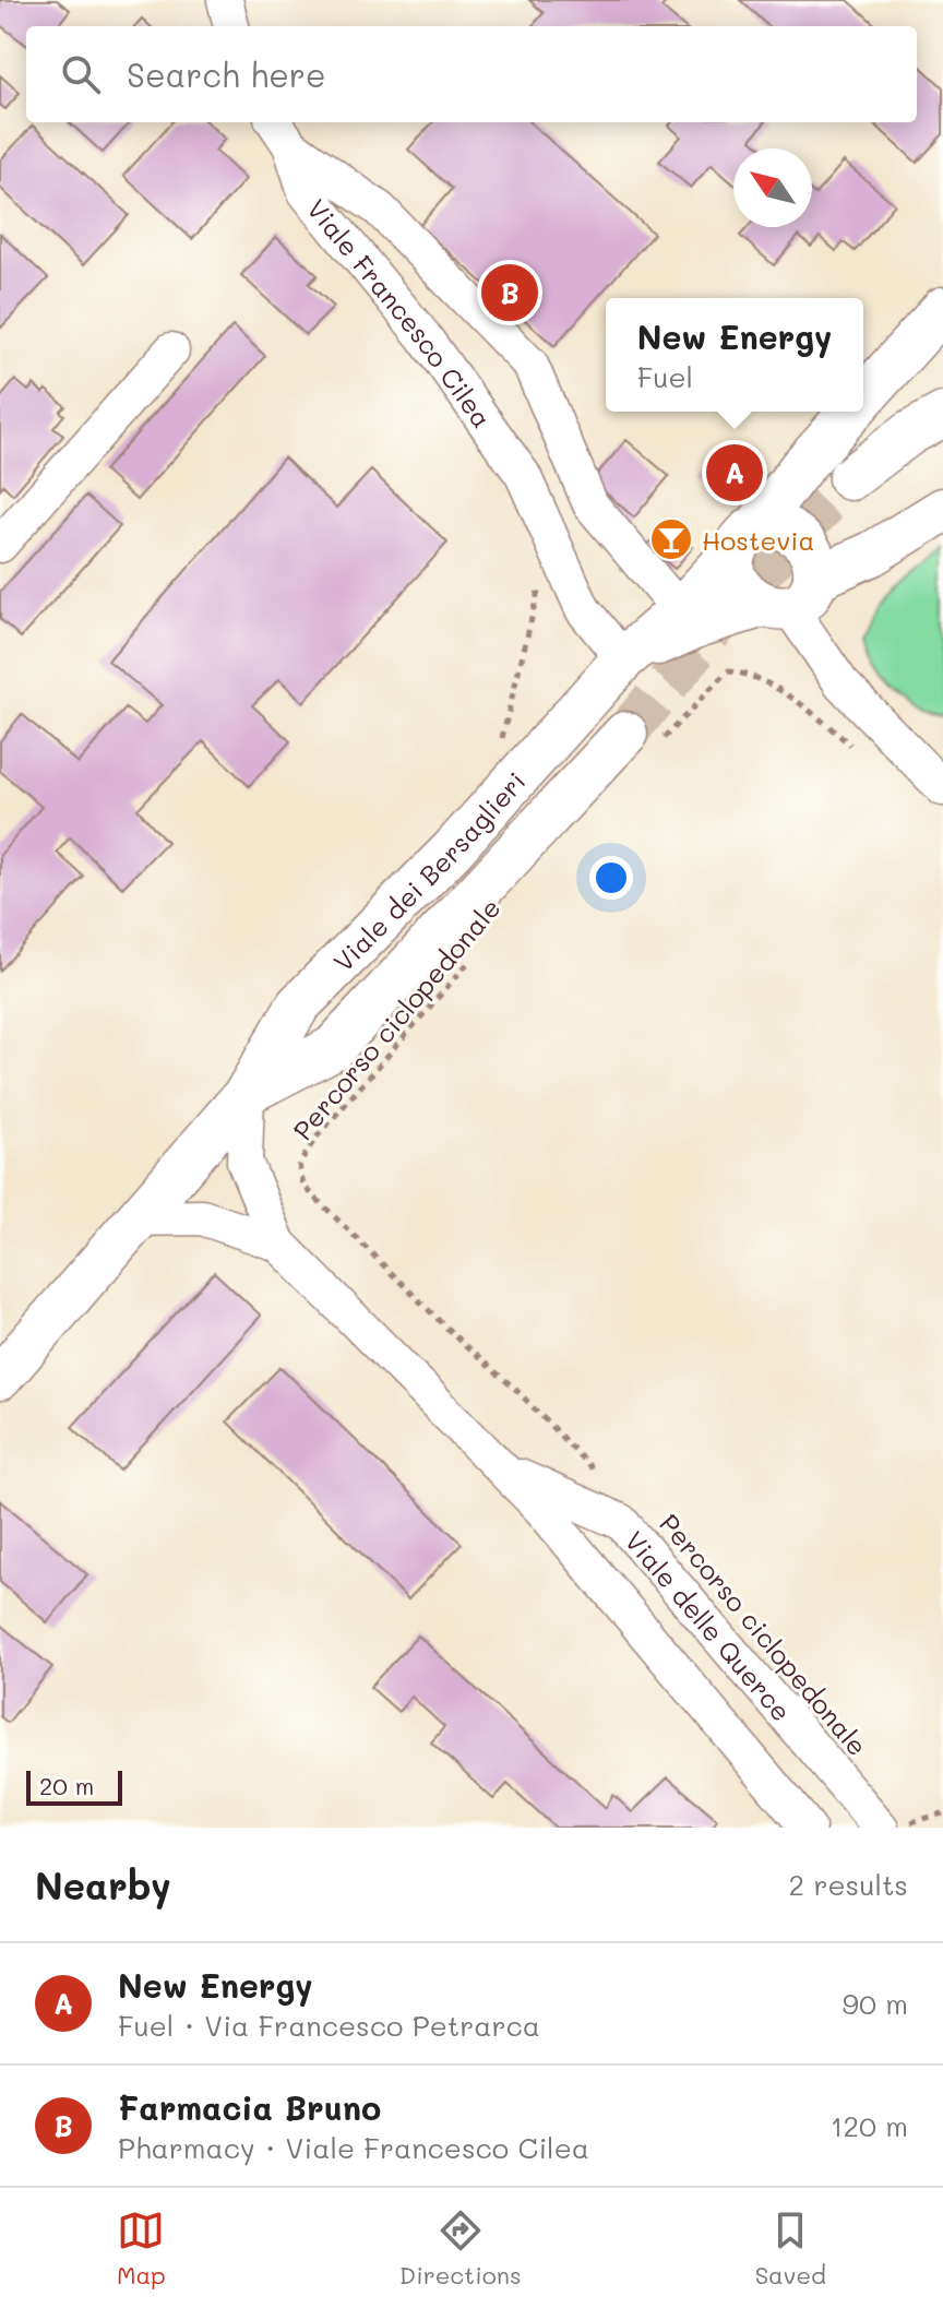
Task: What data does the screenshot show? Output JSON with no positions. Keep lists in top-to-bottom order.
{
  "streets": {
    "main road": ["Viale dei Bersaglieri"],
    "street": ["Viale Francesco Cilea", "Viale delle Querce"],
    "path": ["Percorso ciclopedonale"]
  },
  "crossings": [
    ["Viale Francesco Cilea", "Viale dei Bersaglieri"],
    ["Viale dei Bersaglieri", "Viale delle Querce"]
  ],
  "places": {
    "bar": ["Hostevia"]
  },
  "scale_bar": "20 m",
  "north": "top left",
  "page": {
    "search": "Search here",
    "pins": ["B", "A"],
    "popup": ["New Energy", "Fuel"],
    "scale": "20 m",
    "heading": ["Nearby", "2 results"],
    "list": [
      {
        "mark": "A",
        "name": "New Energy",
        "note": "Fuel · Via Francesco Petrarca",
        "value": "90 m"
      },
      {
        "mark": "B",
        "name": "Farmacia Bruno",
        "note": "Pharmacy · Viale Francesco Cilea",
        "value": "120 m"
      }
    ],
    "nav": ["Map", "Directions", "Saved"]
  }
}
